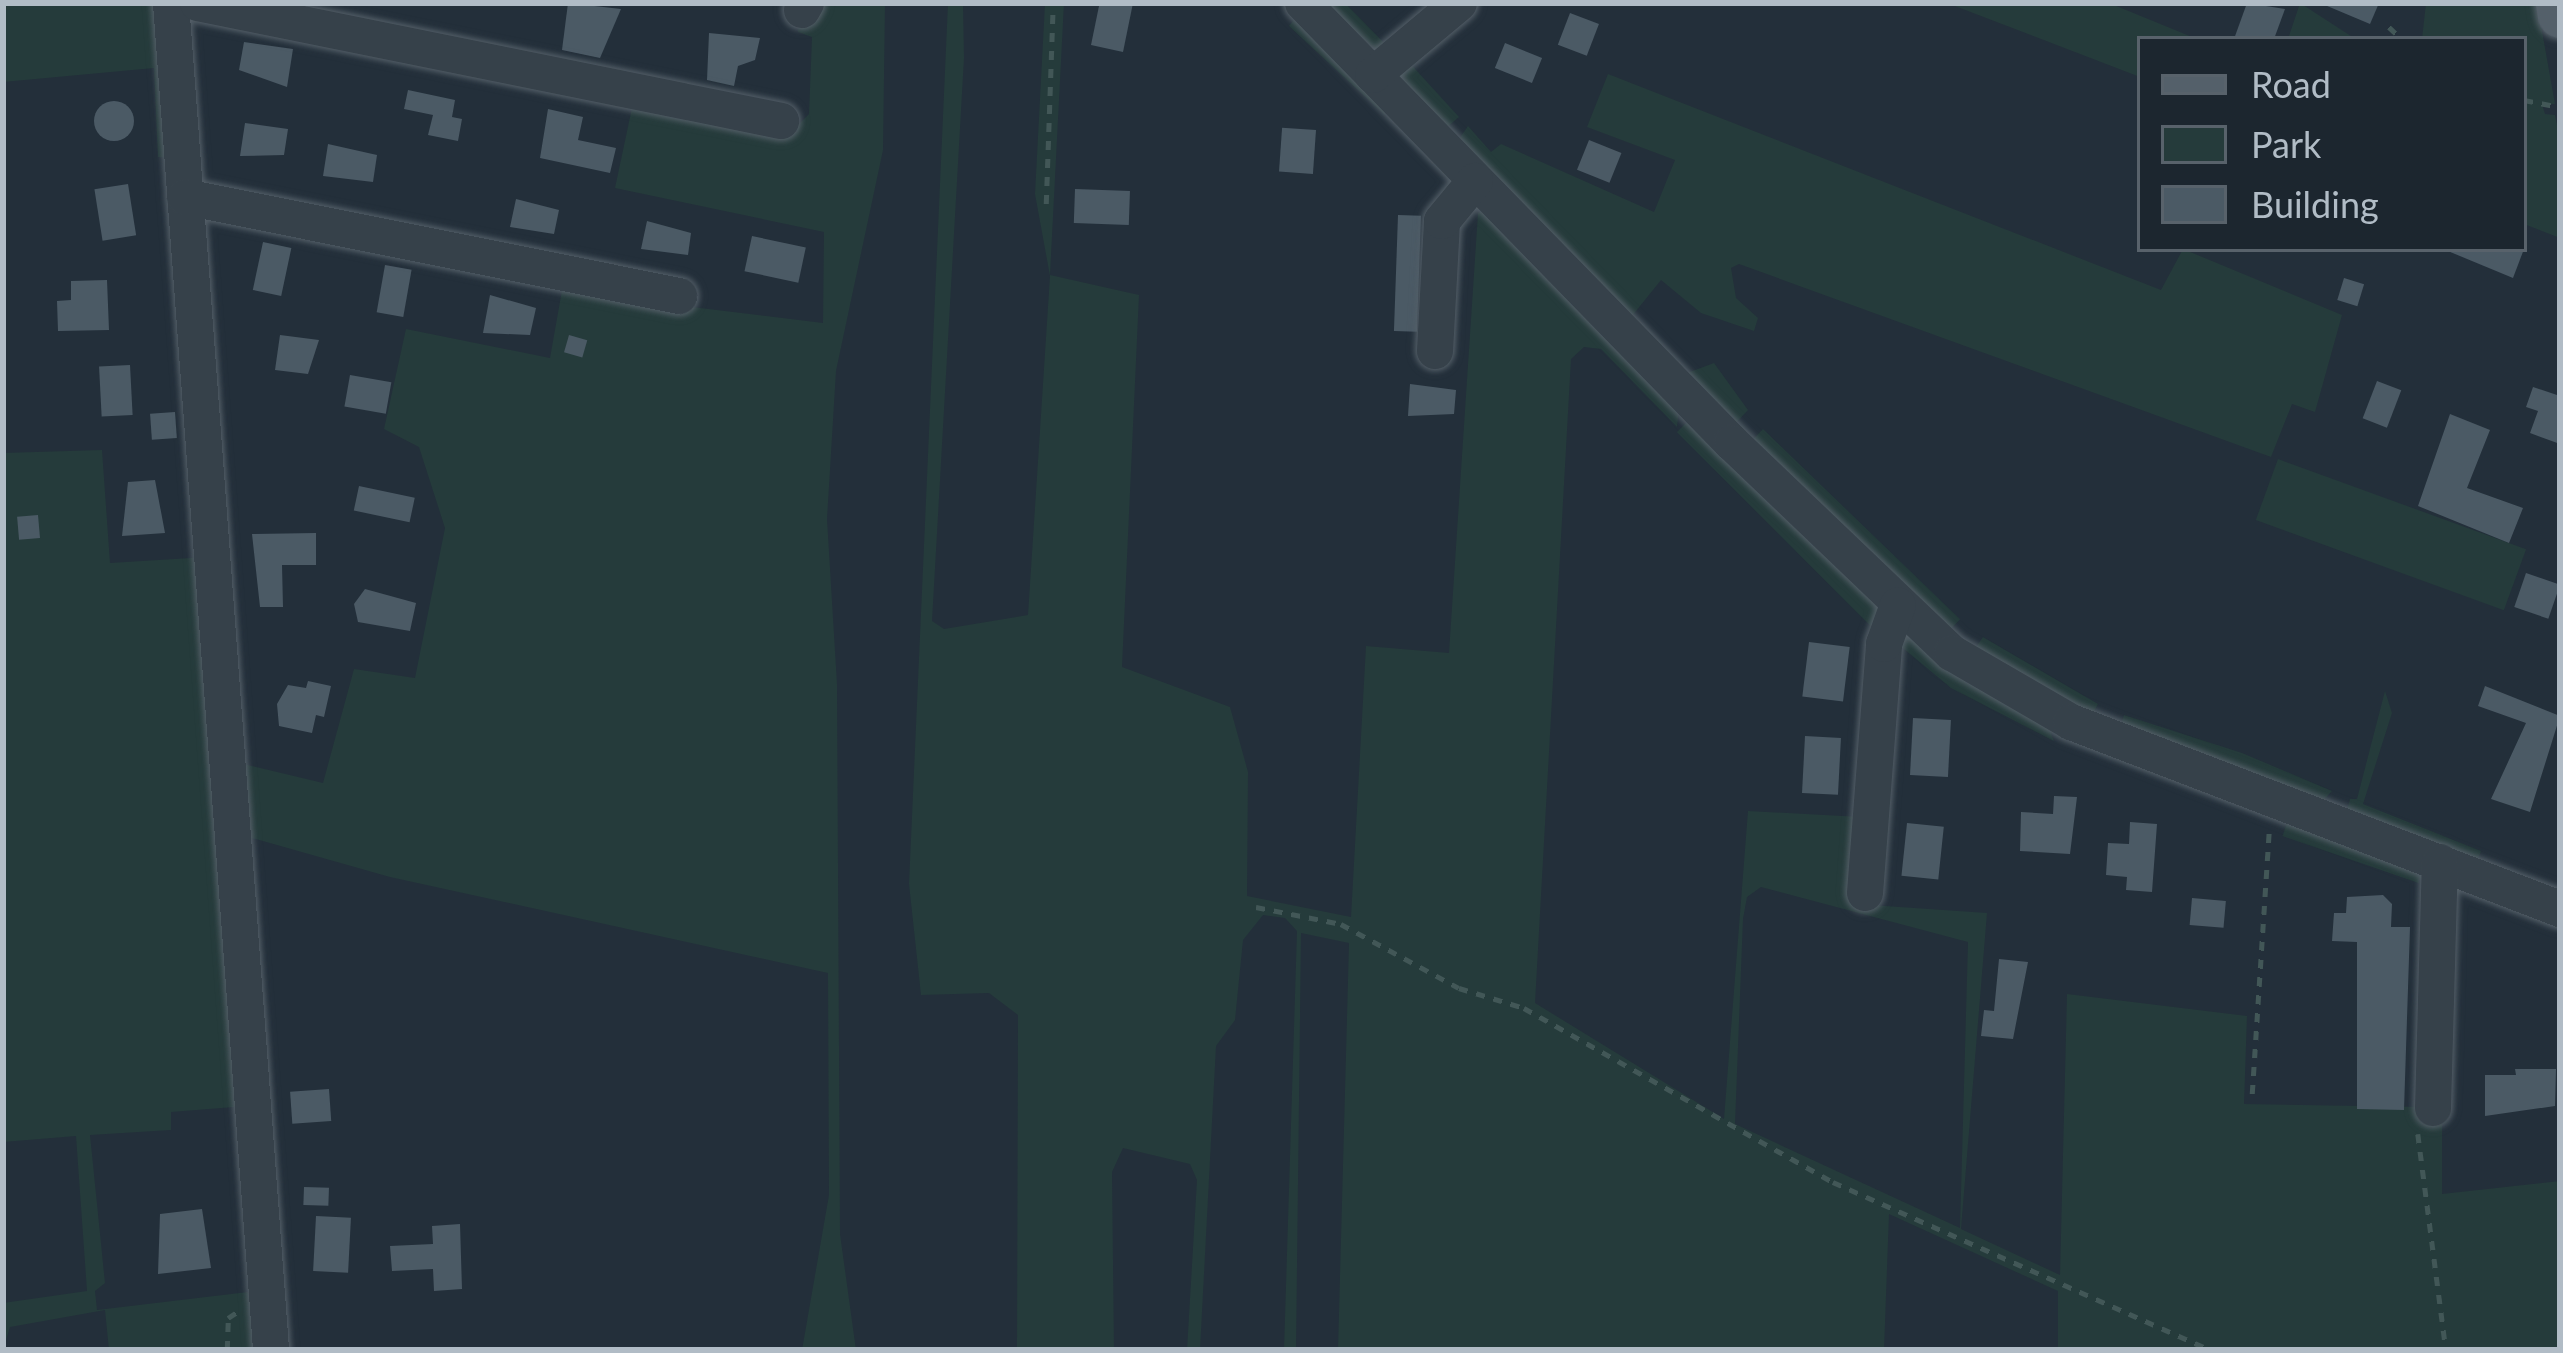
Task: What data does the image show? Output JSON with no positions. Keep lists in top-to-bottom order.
{
  "legend": ["Road", "Park", "Building"]
}
